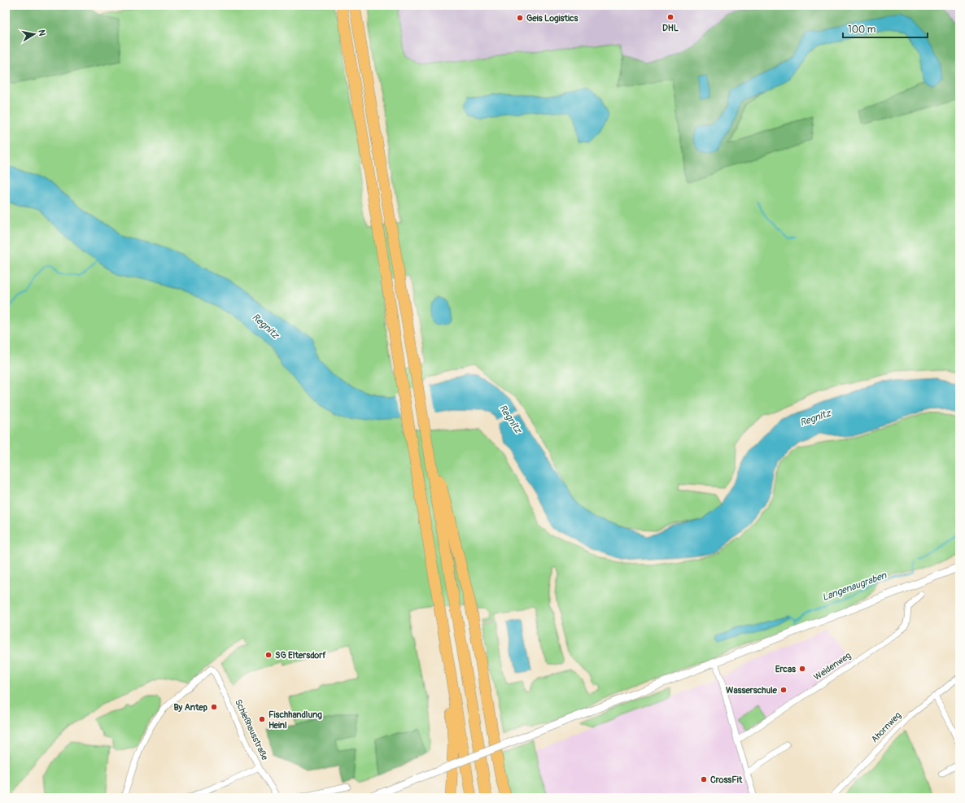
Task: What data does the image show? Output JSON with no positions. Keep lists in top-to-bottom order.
{
  "streets": {
    "street": ["Weidenweg", "Ahornweg", "Schießhausstraße"]
  },
  "water": ["Regnitz", "Langenaugraben"],
  "places": [
    "DHL",
    "Geis Logistics",
    "SG Eltersdorf",
    "Ercas",
    "Wasserschule",
    "By Antep",
    "Fischhandlung Heinl",
    "CrossFit"
  ],
  "scale_bar": "100 m",
  "north": "right"
}
